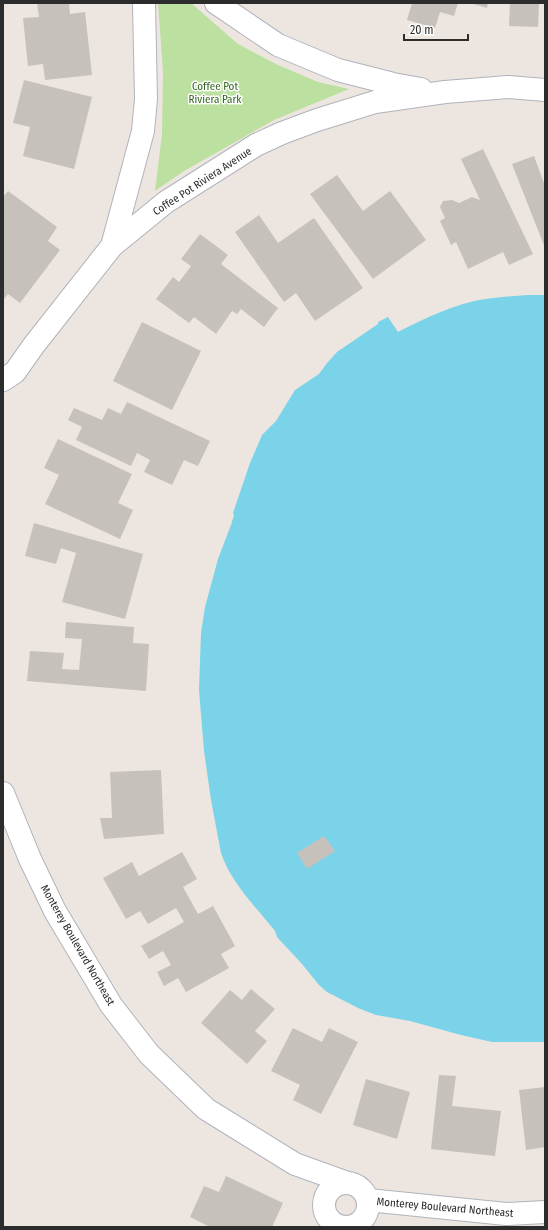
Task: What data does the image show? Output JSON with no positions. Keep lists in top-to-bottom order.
{
  "streets": {
    "street": ["Coffee Pot Riviera Avenue", "Monterey Boulevard Northeast"]
  },
  "parks": ["Coffee Pot Riviera Park"],
  "scale_bar": "20 m"
}
